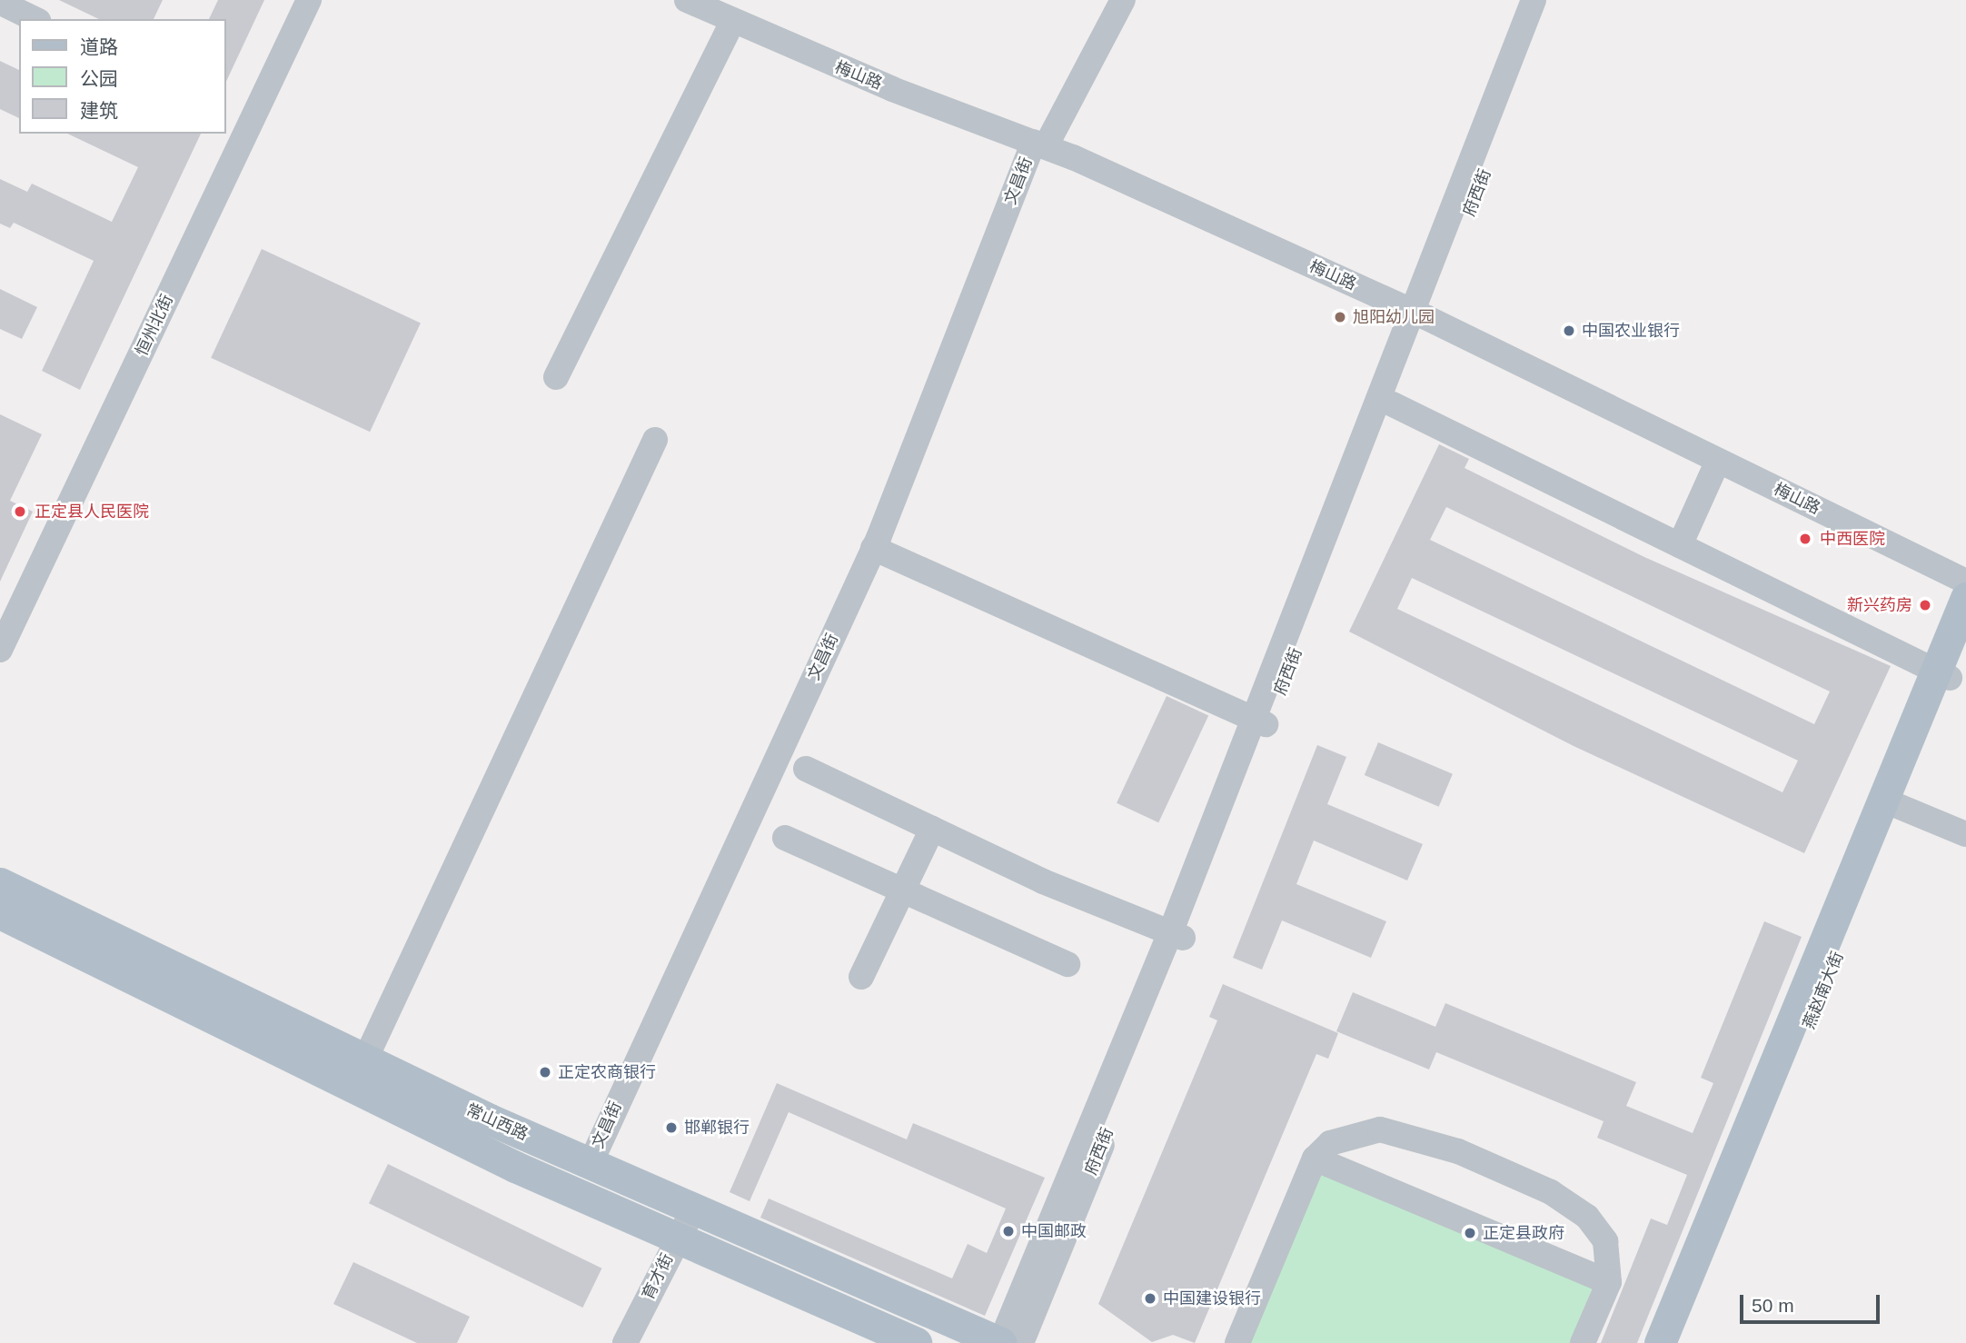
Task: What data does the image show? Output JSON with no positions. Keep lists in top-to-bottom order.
{
  "streets": {
    "main road": ["燕赵南大街", "常山西路"],
    "street": [
      "梅山路",
      "文昌街",
      "府西街",
      "恒州北街",
      "育才街"
    ]
  },
  "crossings": [
    ["梅山路", "文昌街"],
    ["梅山路", "府西街"],
    ["文昌街", "常山西路"],
    ["常山西路", "育才街"]
  ],
  "places": [
    "旭阳幼儿园",
    "中国农业银行",
    "正定县人民医院",
    "中西医院",
    "新兴药房",
    "正定农商银行",
    "邯郸银行",
    "中国邮政",
    "正定县政府",
    "中国建设银行"
  ],
  "legend": ["道路", "公园", "建筑"],
  "scale_bar": "50 m"
}
